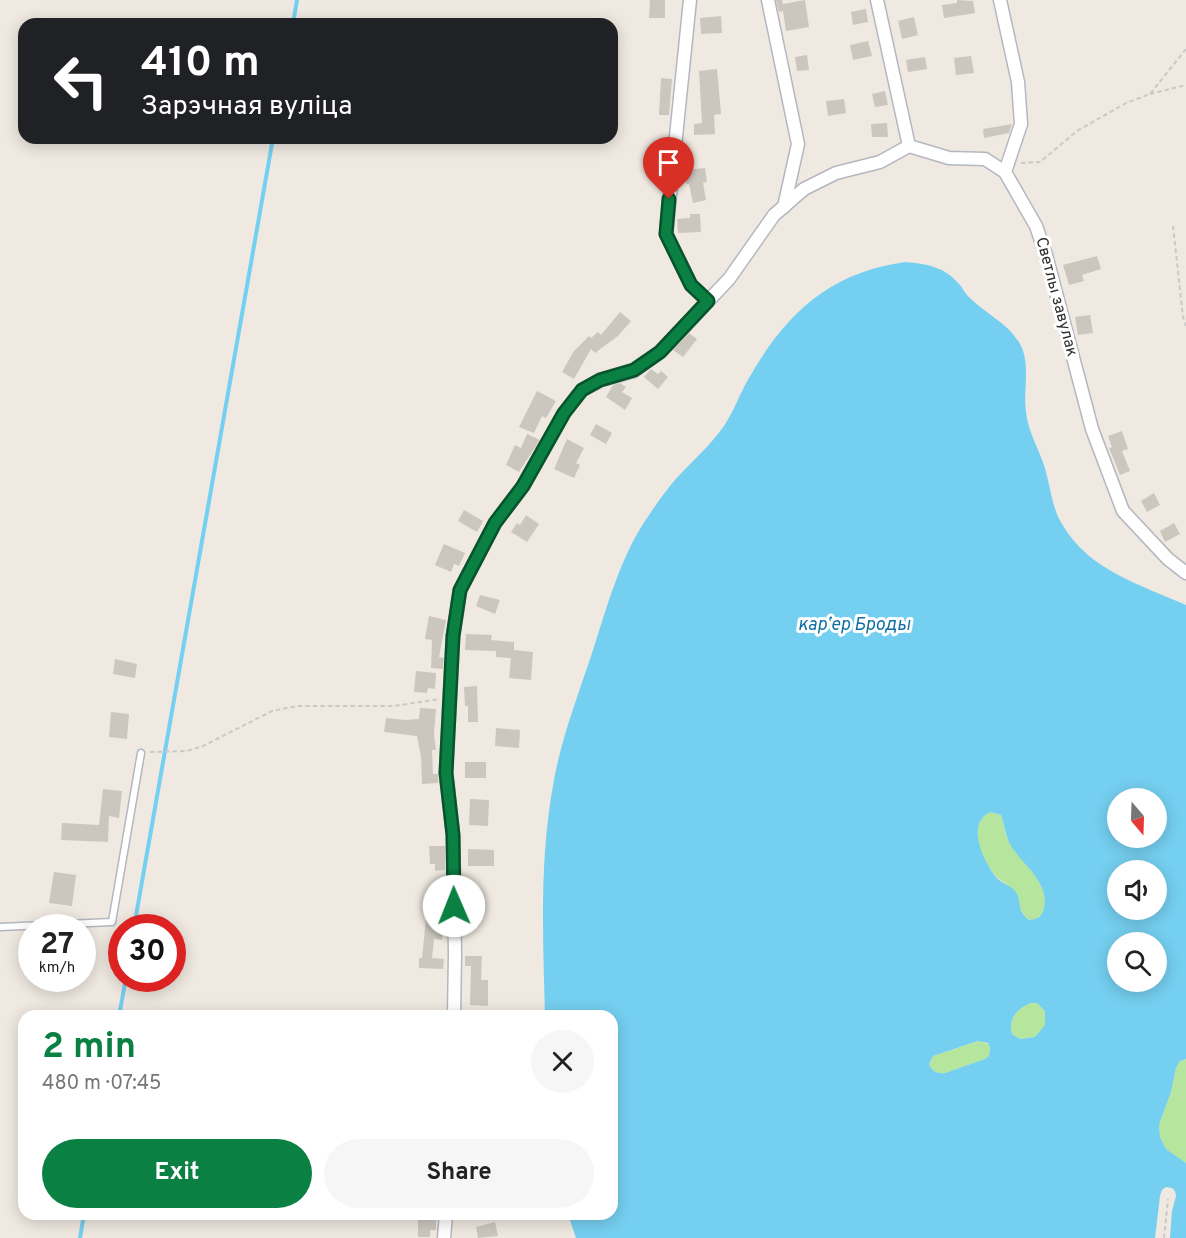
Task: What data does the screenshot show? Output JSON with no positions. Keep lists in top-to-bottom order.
{
  "streets": {
    "street": ["Светлы завулак"]
  },
  "water": ["карʼер Броды"],
  "north": "bottom",
  "page": {
    "turn": ["410 m", "Зарэчная вуліца"],
    "speed": "27 km/h",
    "limit": "30",
    "heading": ["2 min", "480 m · 07:45"],
    "buttons": ["Exit", "Share"]
  }
}
